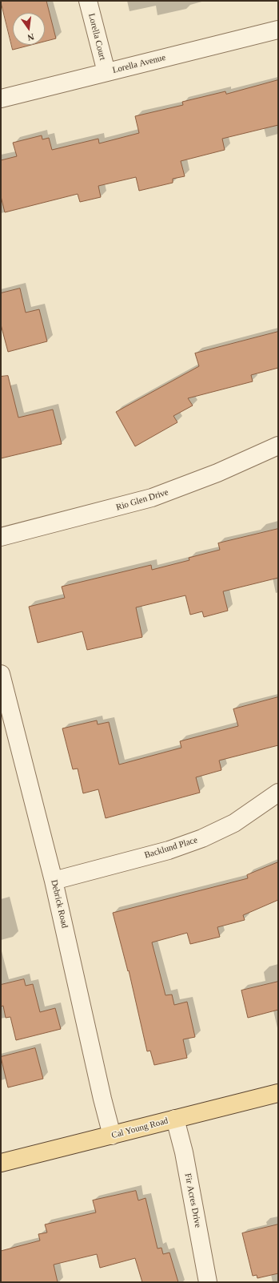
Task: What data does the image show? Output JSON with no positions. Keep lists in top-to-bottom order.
{
  "streets": {
    "main road": ["Cal Young Road"],
    "street": [
      "Lorella Court",
      "Lorella Avenue",
      "Rio Glen Drive",
      "Backlund Place",
      "Debrick Road",
      "Fir Acres Drive"
    ]
  },
  "crossings": [
    ["Lorella Court", "Lorella Avenue"],
    ["Backlund Place", "Debrick Road"],
    ["Debrick Road", "Cal Young Road"],
    ["Cal Young Road", "Fir Acres Drive"]
  ],
  "north": "bottom"
}
